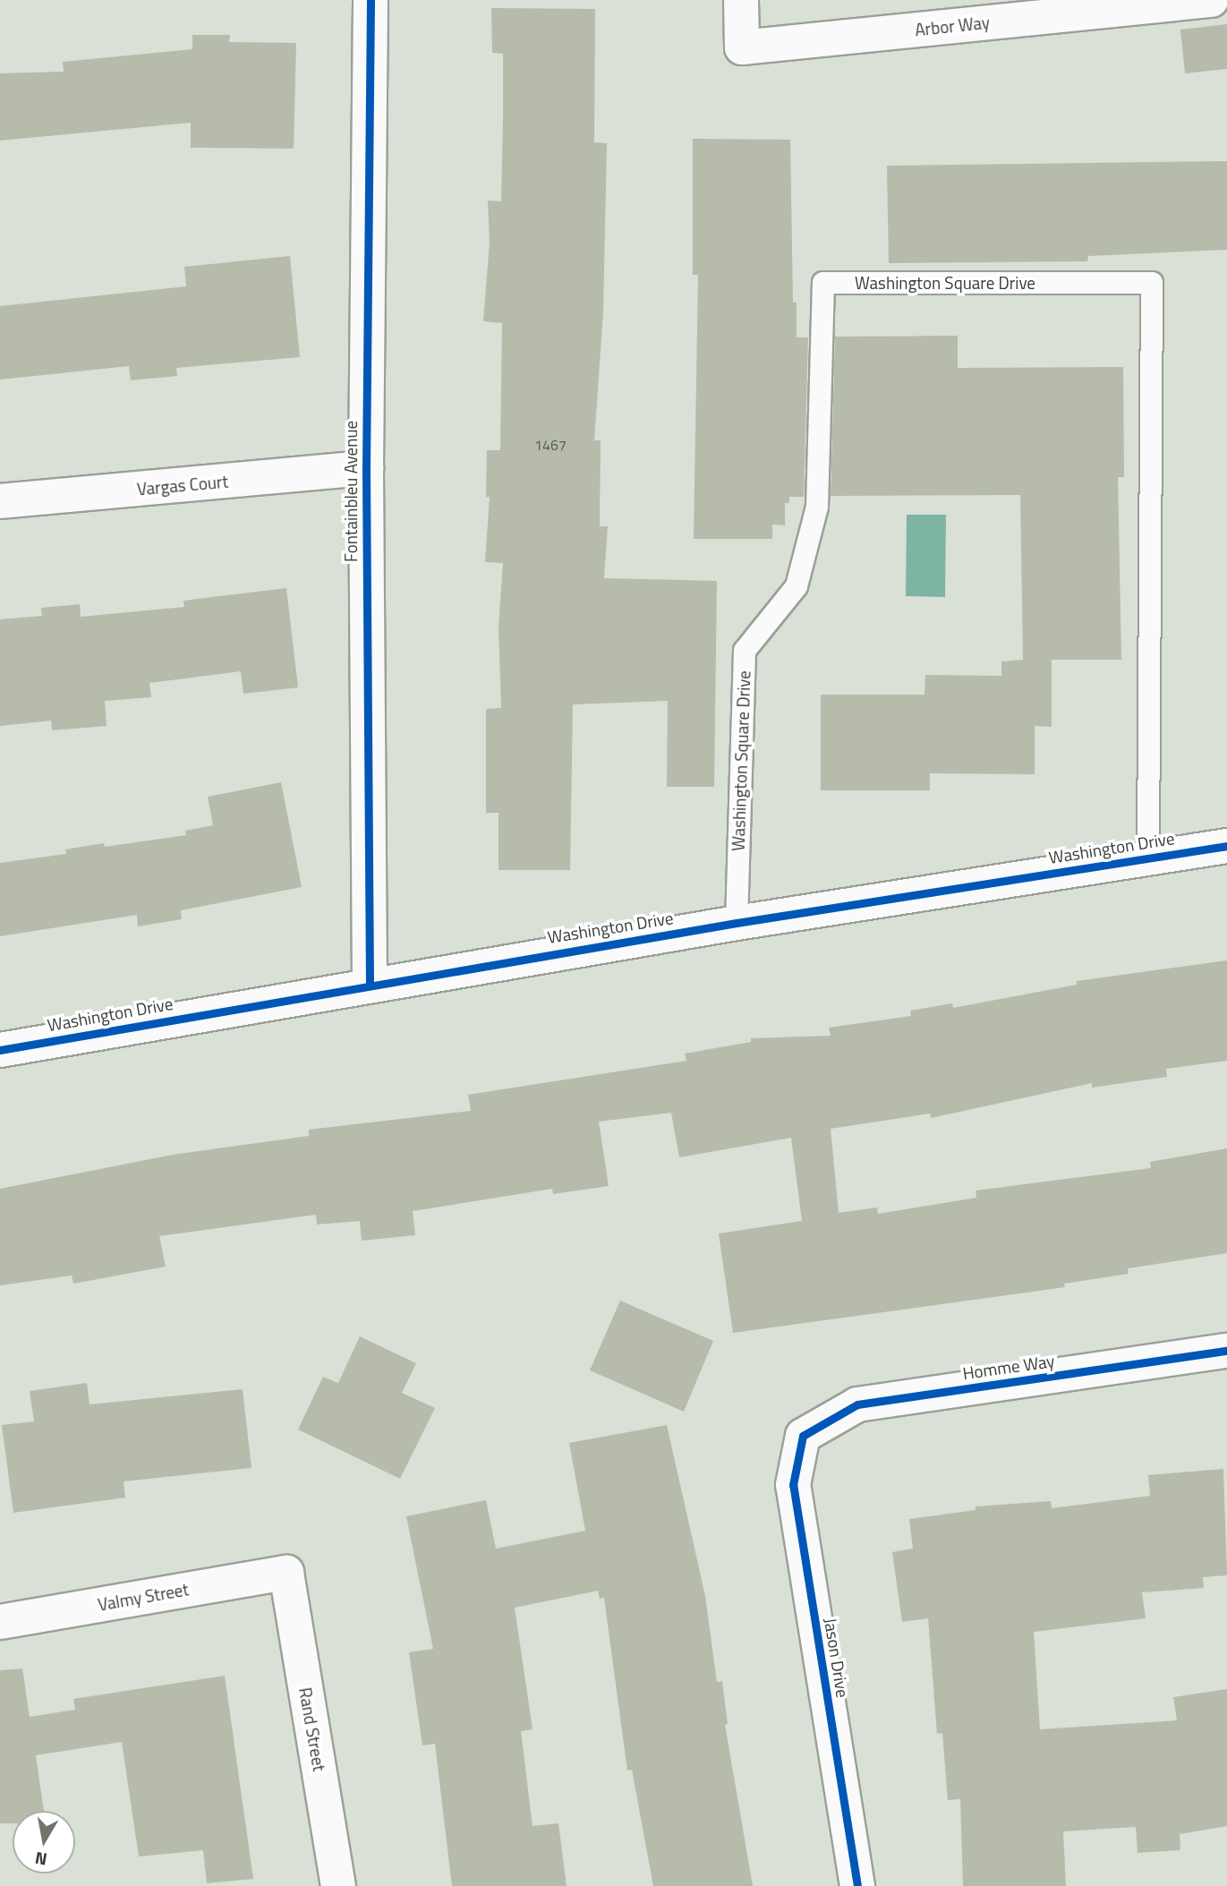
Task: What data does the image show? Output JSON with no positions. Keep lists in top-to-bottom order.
{
  "streets": {
    "street": [
      "Arbor Way",
      "Vargas Court",
      "Fontainbleu Avenue",
      "Washington Drive",
      "Homme Way",
      "Valmy Street",
      "Jason Drive",
      "Rand Street"
    ],
    "lane": ["Washington Square Drive"]
  },
  "crossings": [
    ["Washington Square Drive", "Washington Drive"],
    ["Vargas Court", "Fontainbleu Avenue"],
    ["Fontainbleu Avenue", "Washington Drive"],
    ["Homme Way", "Jason Drive"],
    ["Valmy Street", "Rand Street"]
  ],
  "house_numbers": ["1467"],
  "north": "bottom"
}
